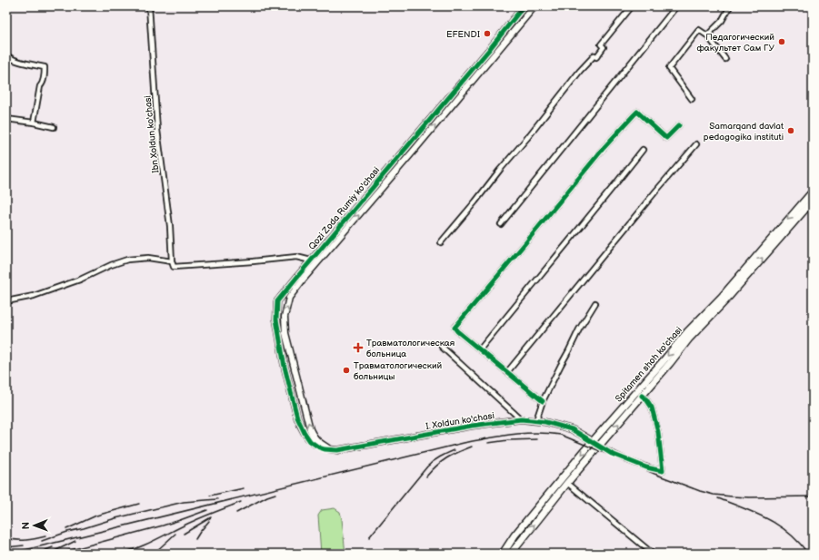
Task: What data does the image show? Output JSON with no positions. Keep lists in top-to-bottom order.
{
  "streets": {
    "main road": ["Spitamen shoh ko'chasi"],
    "street": ["Ibn Xoldun ko'chasi", "Qozi Zoda Rumiy ko'chasi", "I. Xoldun ko'chasi"]
  },
  "crossings": [
    ["Qozi Zoda Rumiy ko'chasi", "I. Xoldun ko'chasi"],
    ["Spitamen shoh ko'chasi", "I. Xoldun ko'chasi"]
  ],
  "places": {
    "other": [
      "EFENDI",
      "Педагогический факультет Сам ГУ",
      "Samarqand davlat pedagogika instituti",
      "Травматологический больницы"
    ],
    "health": ["Травматологическая больница"]
  },
  "north": "left"
}
